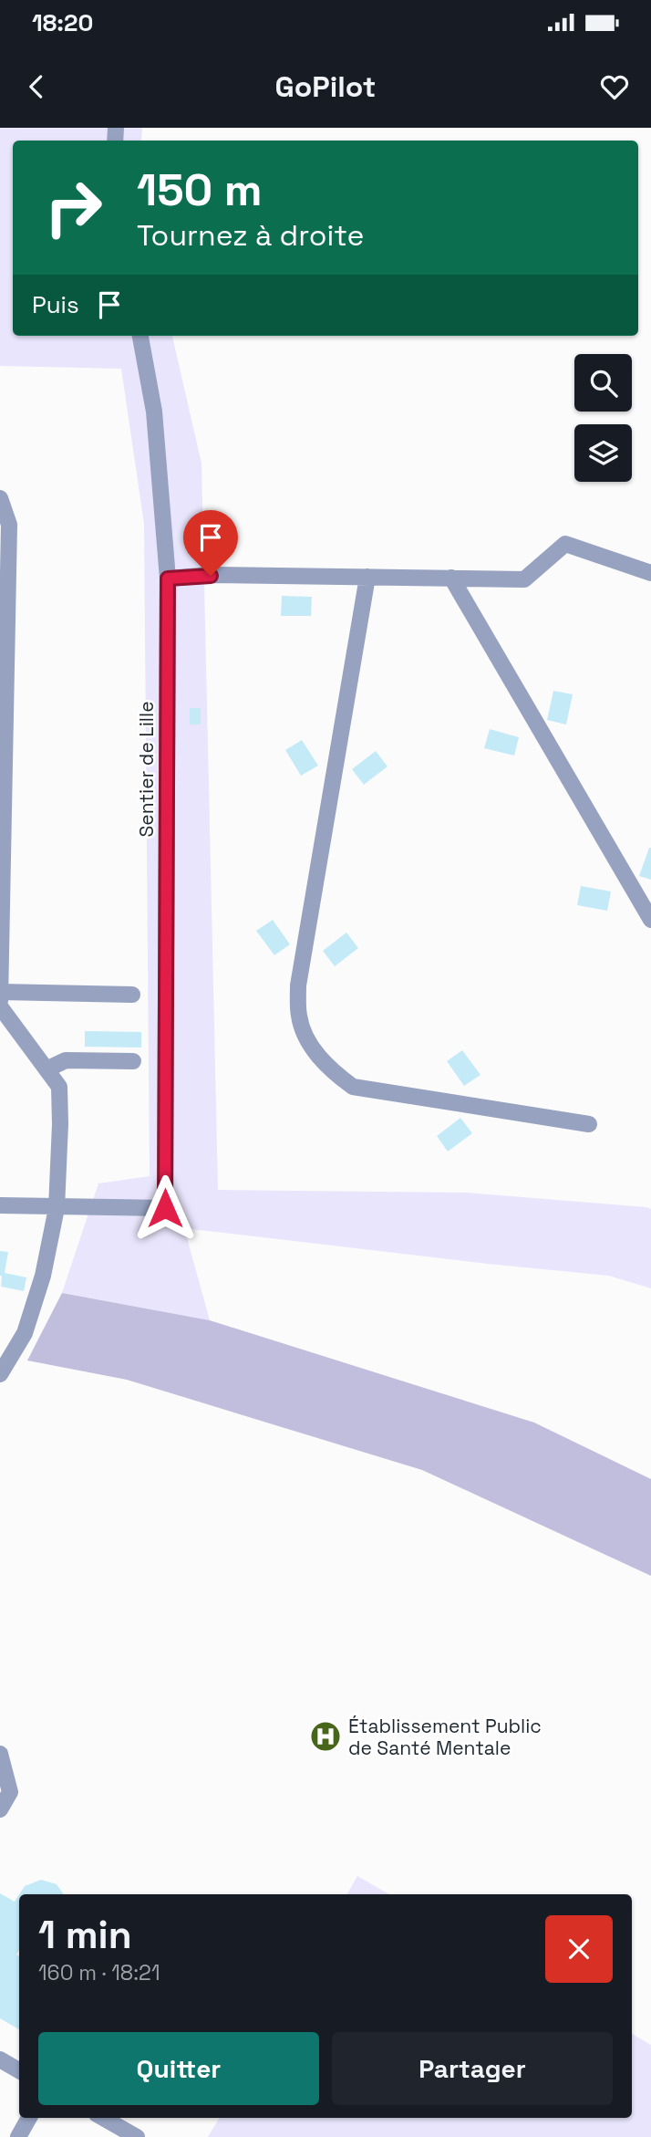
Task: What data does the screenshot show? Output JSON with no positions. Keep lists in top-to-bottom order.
{
  "streets": {
    "street": ["Sentier de Lille"]
  },
  "places": {
    "hospital": ["Établissement Public de Santé Mentale"]
  },
  "page": {
    "status": "18:20",
    "header": "GoPilot",
    "turn": ["150 m", "Tournez à droite"],
    "then": "Puis",
    "heading": ["1 min", "160 m · 18:21"],
    "buttons": ["Quitter", "Partager"]
  }
}
